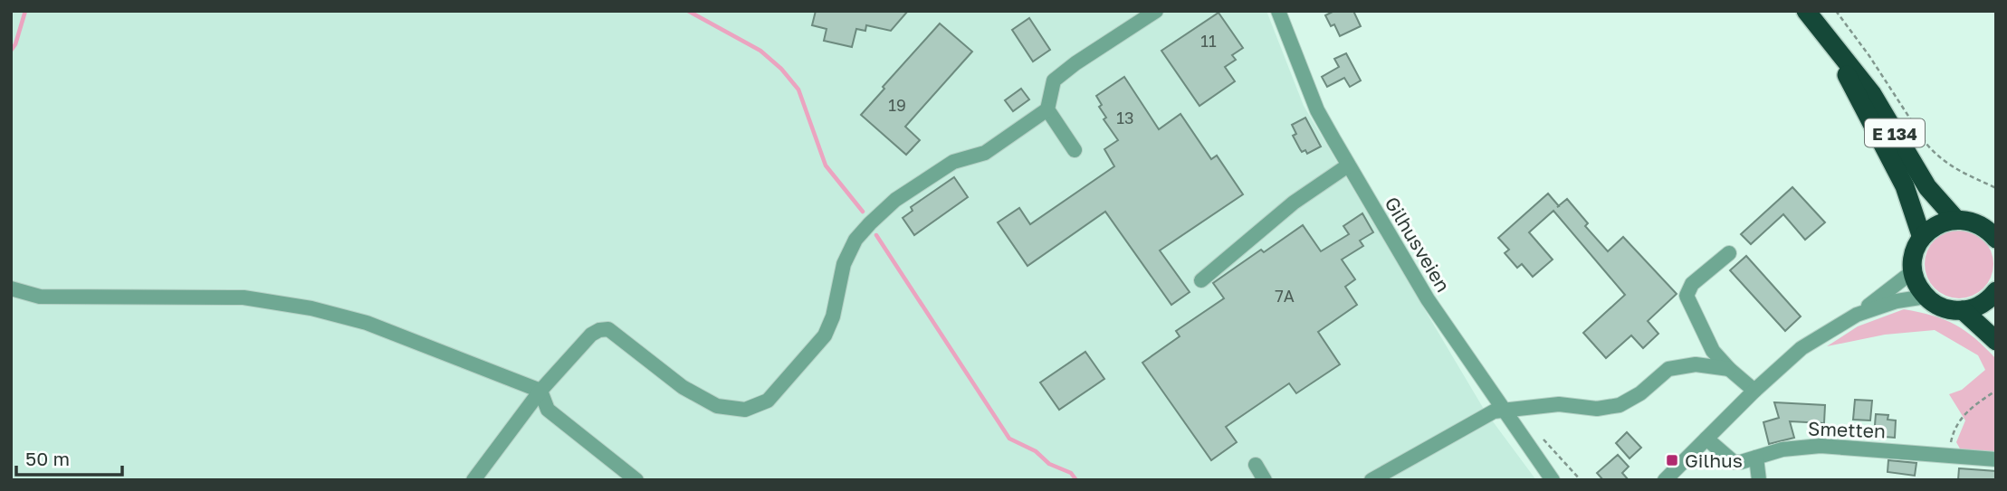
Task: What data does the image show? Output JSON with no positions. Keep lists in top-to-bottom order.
{
  "streets": {
    "highway": ["E 134"],
    "street": ["Gilhusveien", "Smetten"]
  },
  "places": {
    "transit": ["Gilhus"]
  },
  "house_numbers": [
    "11",
    "19",
    "13",
    "7A"
  ],
  "scale_bar": "50 m"
}
